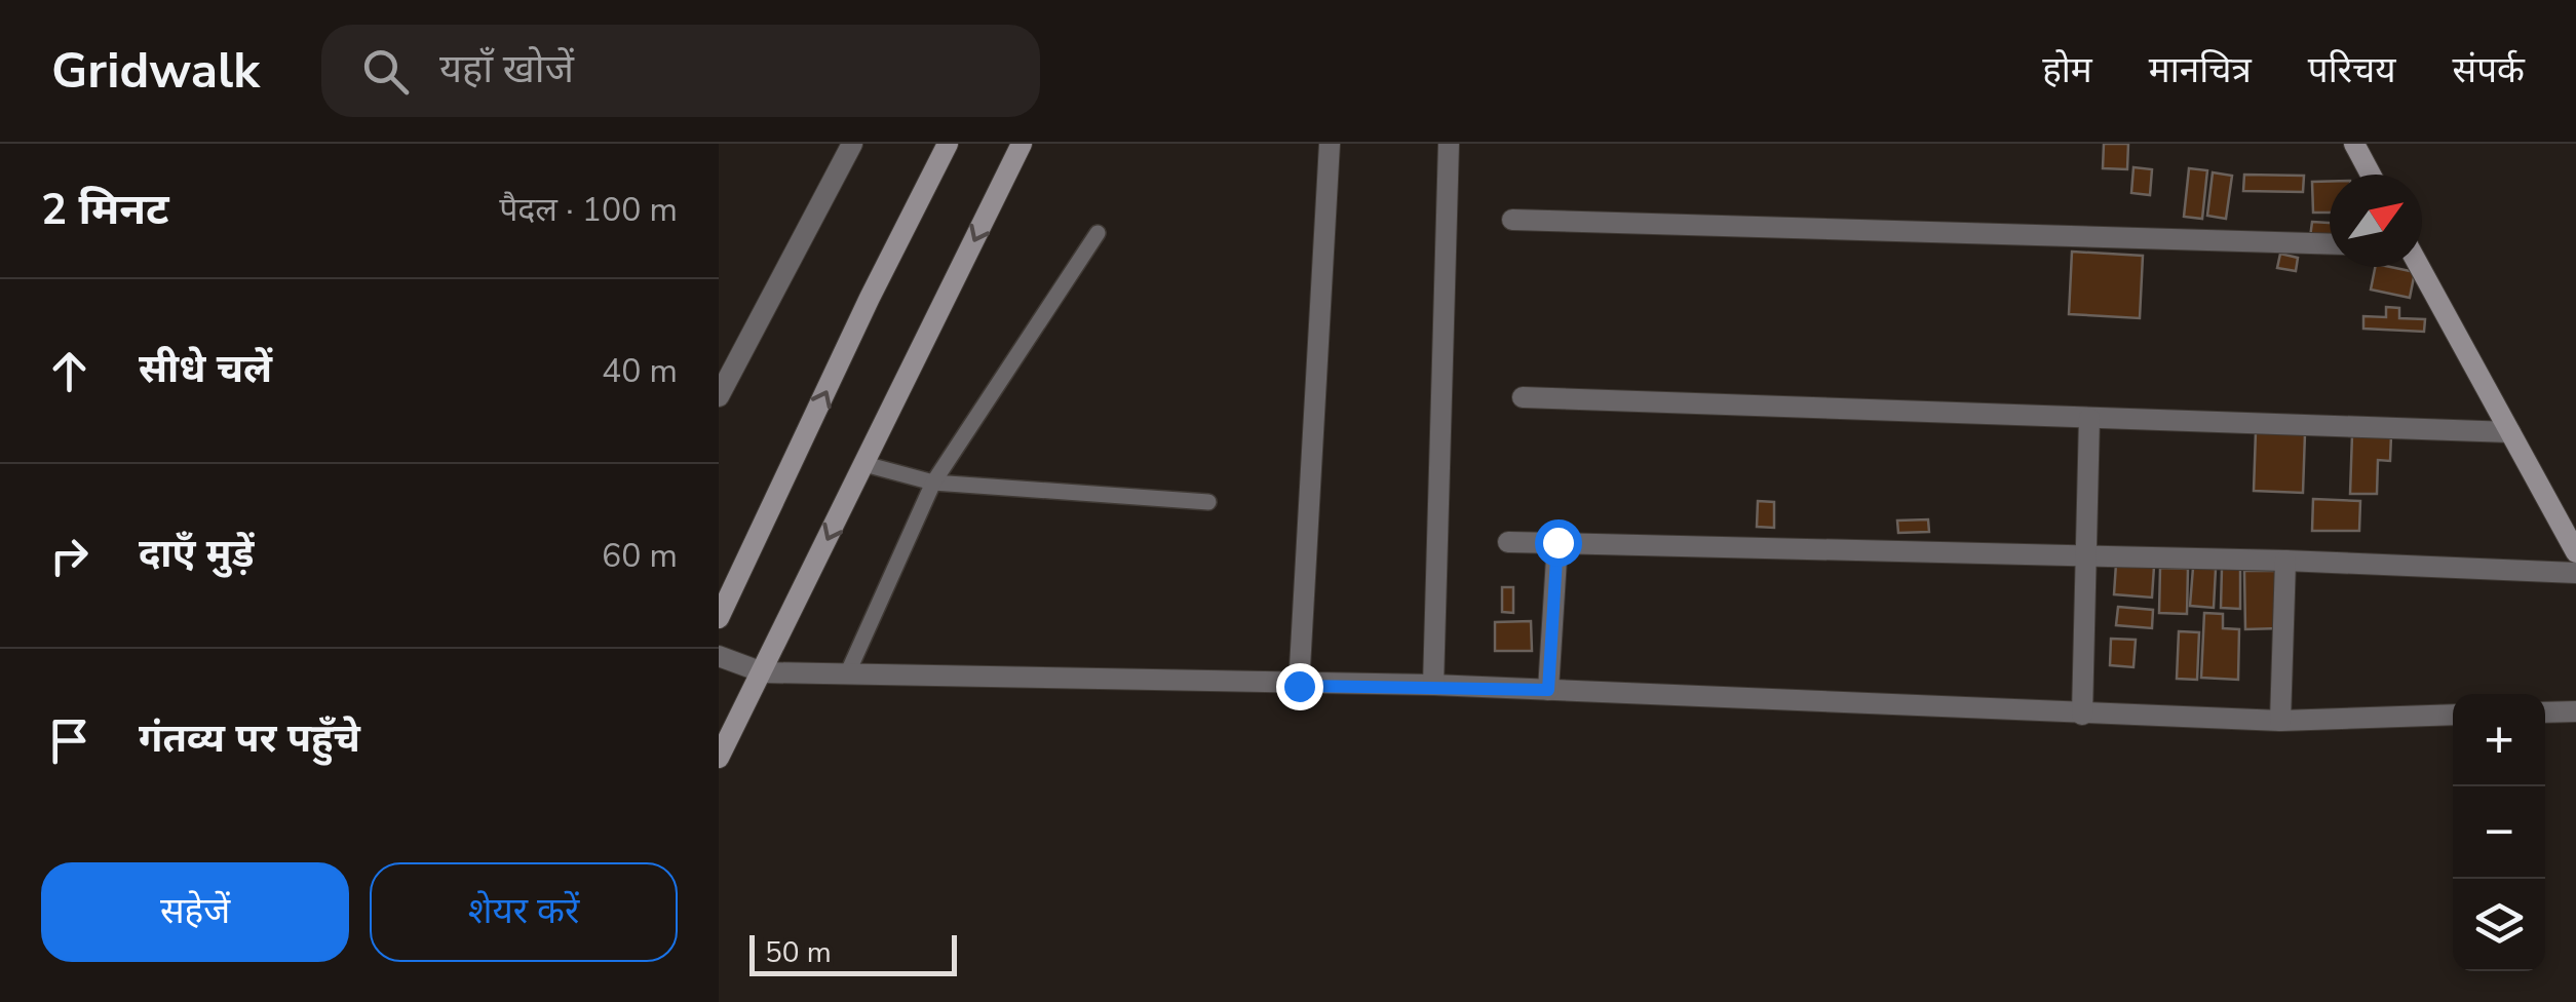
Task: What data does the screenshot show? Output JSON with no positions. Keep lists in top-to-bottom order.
{
  "scale_bar": "50 m",
  "north": "top right",
  "page": {
    "header": "Gridwalk",
    "search": "यहाँ खोजें",
    "nav": [
      "होम",
      "मानचित्र",
      "परिचय",
      "संपर्क"
    ],
    "heading": ["2 मिनट", "पैदल · 100 m"],
    "list": [
      ["सीधे चलें", "40 m"],
      ["दाएँ मुड़ें", "60 m"],
      "गंतव्य पर पहुँचे"
    ],
    "map_buttons": ["+", "−"],
    "buttons": ["सहेजें", "शेयर करें"],
    "scale": "50 m"
  }
}
